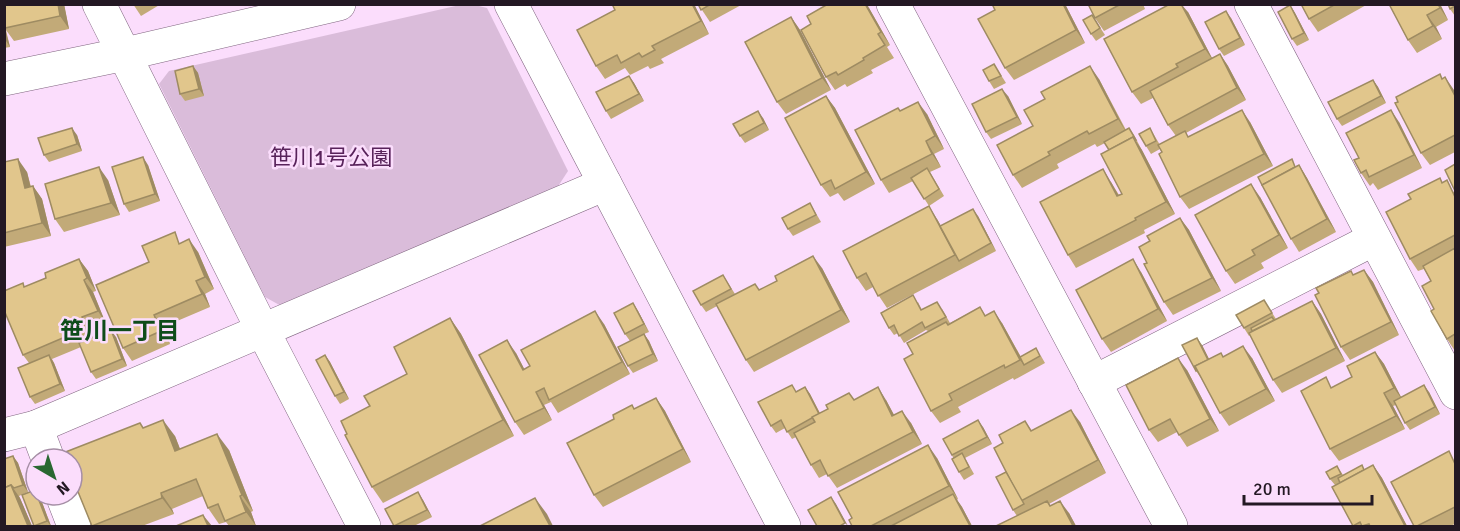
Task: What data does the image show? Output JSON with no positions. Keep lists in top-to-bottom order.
{
  "districts": ["笹川一丁目"],
  "parks": ["笹川1号公園"],
  "scale_bar": "20 m",
  "north": "bottom right"
}
